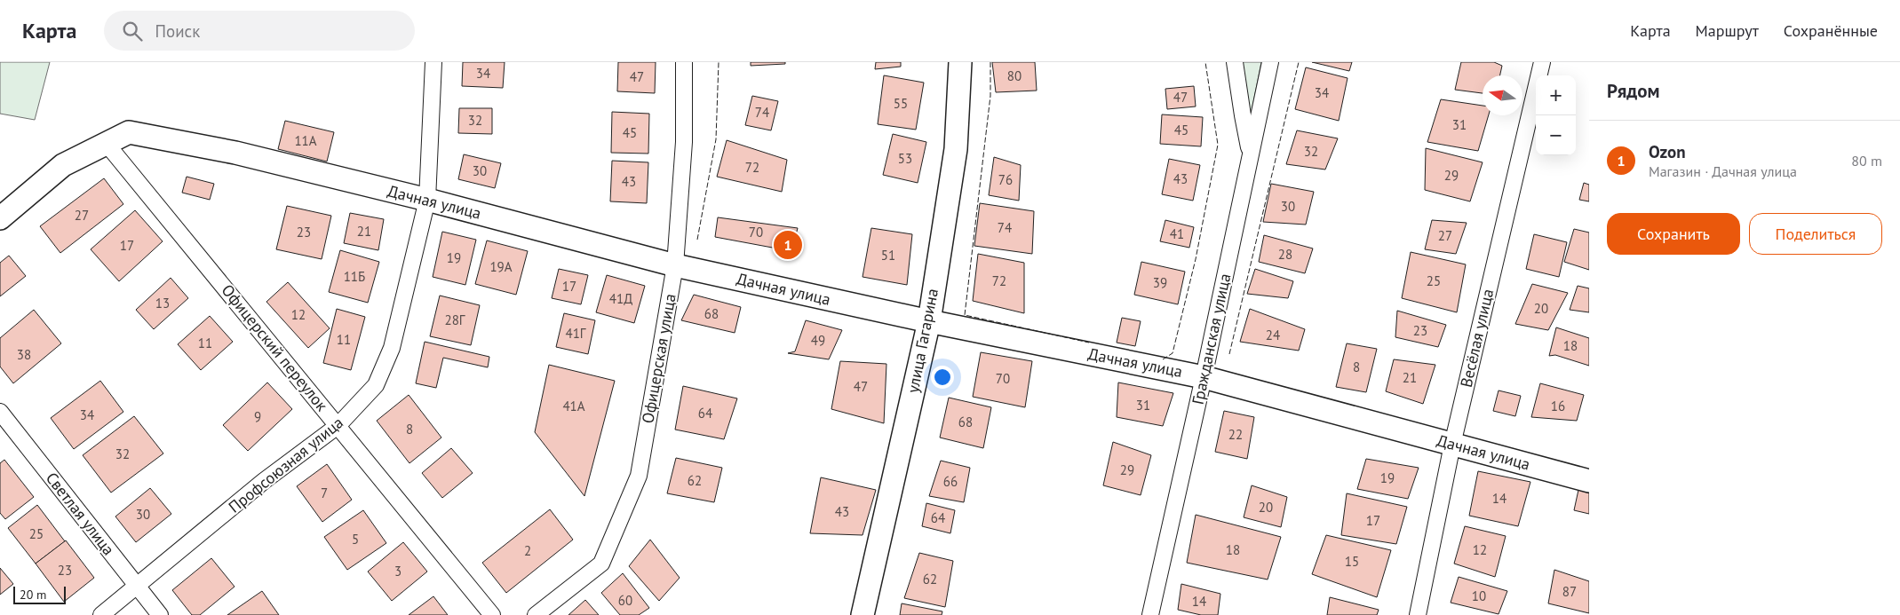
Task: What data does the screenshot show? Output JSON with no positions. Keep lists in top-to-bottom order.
{
  "streets": {
    "main road": ["Дачная улица", "улица Гагарина"],
    "street": [
      "Весёлая улица",
      "Гражданская улица",
      "Офицерский переулок",
      "Офицерская улица",
      "Профсоюзная улица",
      "Светлая улица"
    ]
  },
  "crossings": [
    ["Дачная улица", "Весёлая улица"],
    ["Дачная улица", "Гражданская улица"],
    ["Дачная улица", "улица Гагарина"],
    ["Дачная улица", "Офицерский переулок"],
    ["Дачная улица", "Офицерская улица"],
    ["Дачная улица", "Профсоюзная улица"],
    ["Офицерский переулок", "Профсоюзная улица"],
    ["Профсоюзная улица", "Светлая улица"]
  ],
  "house_numbers": [
    "34",
    "80",
    "47",
    "34",
    "47",
    "55",
    "74",
    "32",
    "31",
    "45",
    "45",
    "11А",
    "32",
    "53",
    "72",
    "30",
    "29",
    "43",
    "76",
    "43",
    "30",
    "27",
    "74",
    "21",
    "23",
    "70",
    "41",
    "27",
    "17",
    "28",
    "51",
    "19",
    "19А",
    "11Б",
    "72",
    "25",
    "39",
    "17",
    "41Д",
    "13",
    "20",
    "68",
    "12",
    "28Г",
    "23",
    "41Г",
    "24",
    "11",
    "49",
    "11",
    "18",
    "38",
    "8",
    "21",
    "70",
    "47",
    "31",
    "41А",
    "16",
    "64",
    "34",
    "9",
    "68",
    "8",
    "22",
    "32",
    "29",
    "19",
    "62",
    "66",
    "7",
    "14",
    "20",
    "43",
    "30",
    "64",
    "17",
    "25",
    "5",
    "18",
    "12",
    "2",
    "15",
    "23",
    "3",
    "62",
    "87",
    "10",
    "60",
    "14"
  ],
  "scale_bar": "20 m",
  "north": "left",
  "page": {
    "header": "Карта",
    "search": "Поиск",
    "nav": ["Карта", "Маршрут", "Сохранённые"],
    "heading": "Рядом",
    "map_buttons": ["+", "−"],
    "list": [
      {
        "mark": "1",
        "name": "Ozon",
        "note": "Магазин · Дачная улица",
        "value": "80 m"
      }
    ],
    "buttons": ["Сохранить", "Поделиться"],
    "pins": "1",
    "scale": "20 m"
  }
}
